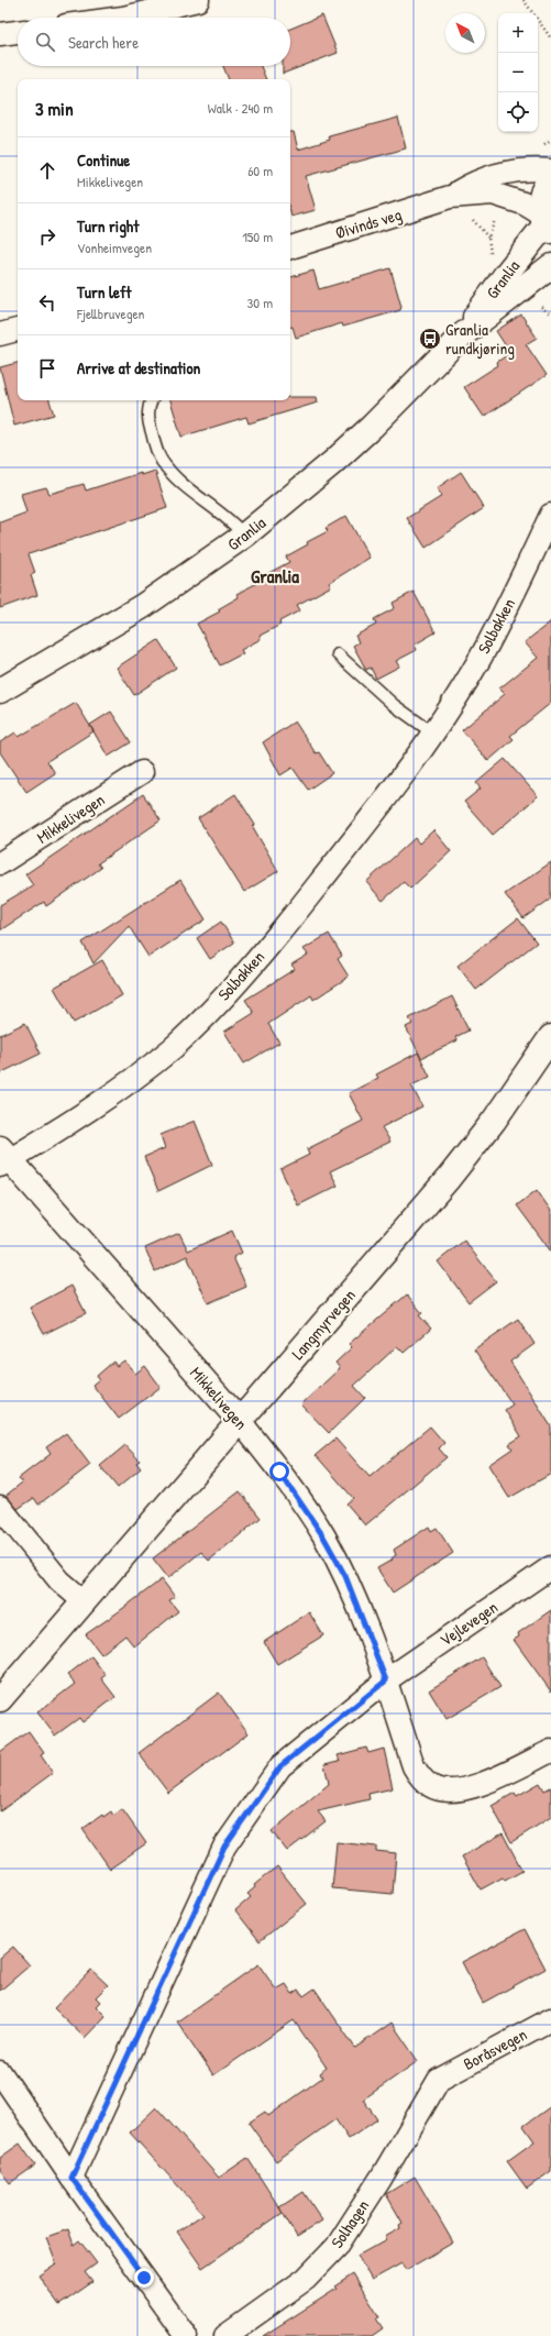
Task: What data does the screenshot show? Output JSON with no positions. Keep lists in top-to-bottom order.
{
  "streets": {
    "street": [
      "Øivinds veg",
      "Granlia",
      "Solbakken",
      "Mikkelivegen",
      "Langmyrvegen",
      "Vejlevegen",
      "Boråsvegen",
      "Solhagen"
    ]
  },
  "crossings": [
    ["Øivinds veg", "Granlia"],
    ["Solbakken", "Mikkelivegen"],
    ["Mikkelivegen", "Langmyrvegen"],
    ["Mikkelivegen", "Vejlevegen"],
    ["Boråsvegen", "Solhagen"]
  ],
  "districts": ["Granlia"],
  "places": {
    "bus stop": ["Granlia rundkjøring"]
  },
  "north": "top left",
  "page": {
    "map_buttons": ["+", "−"],
    "search": "Search here",
    "heading": ["3 min", "Walk · 240 m"],
    "list": [
      ["Continue", "Mikkelivegen", "60 m"],
      ["Turn right", "Vonheimvegen", "150 m"],
      ["Turn left", "Fjellbruvegen", "30 m"],
      "Arrive at destination"
    ]
  }
}
